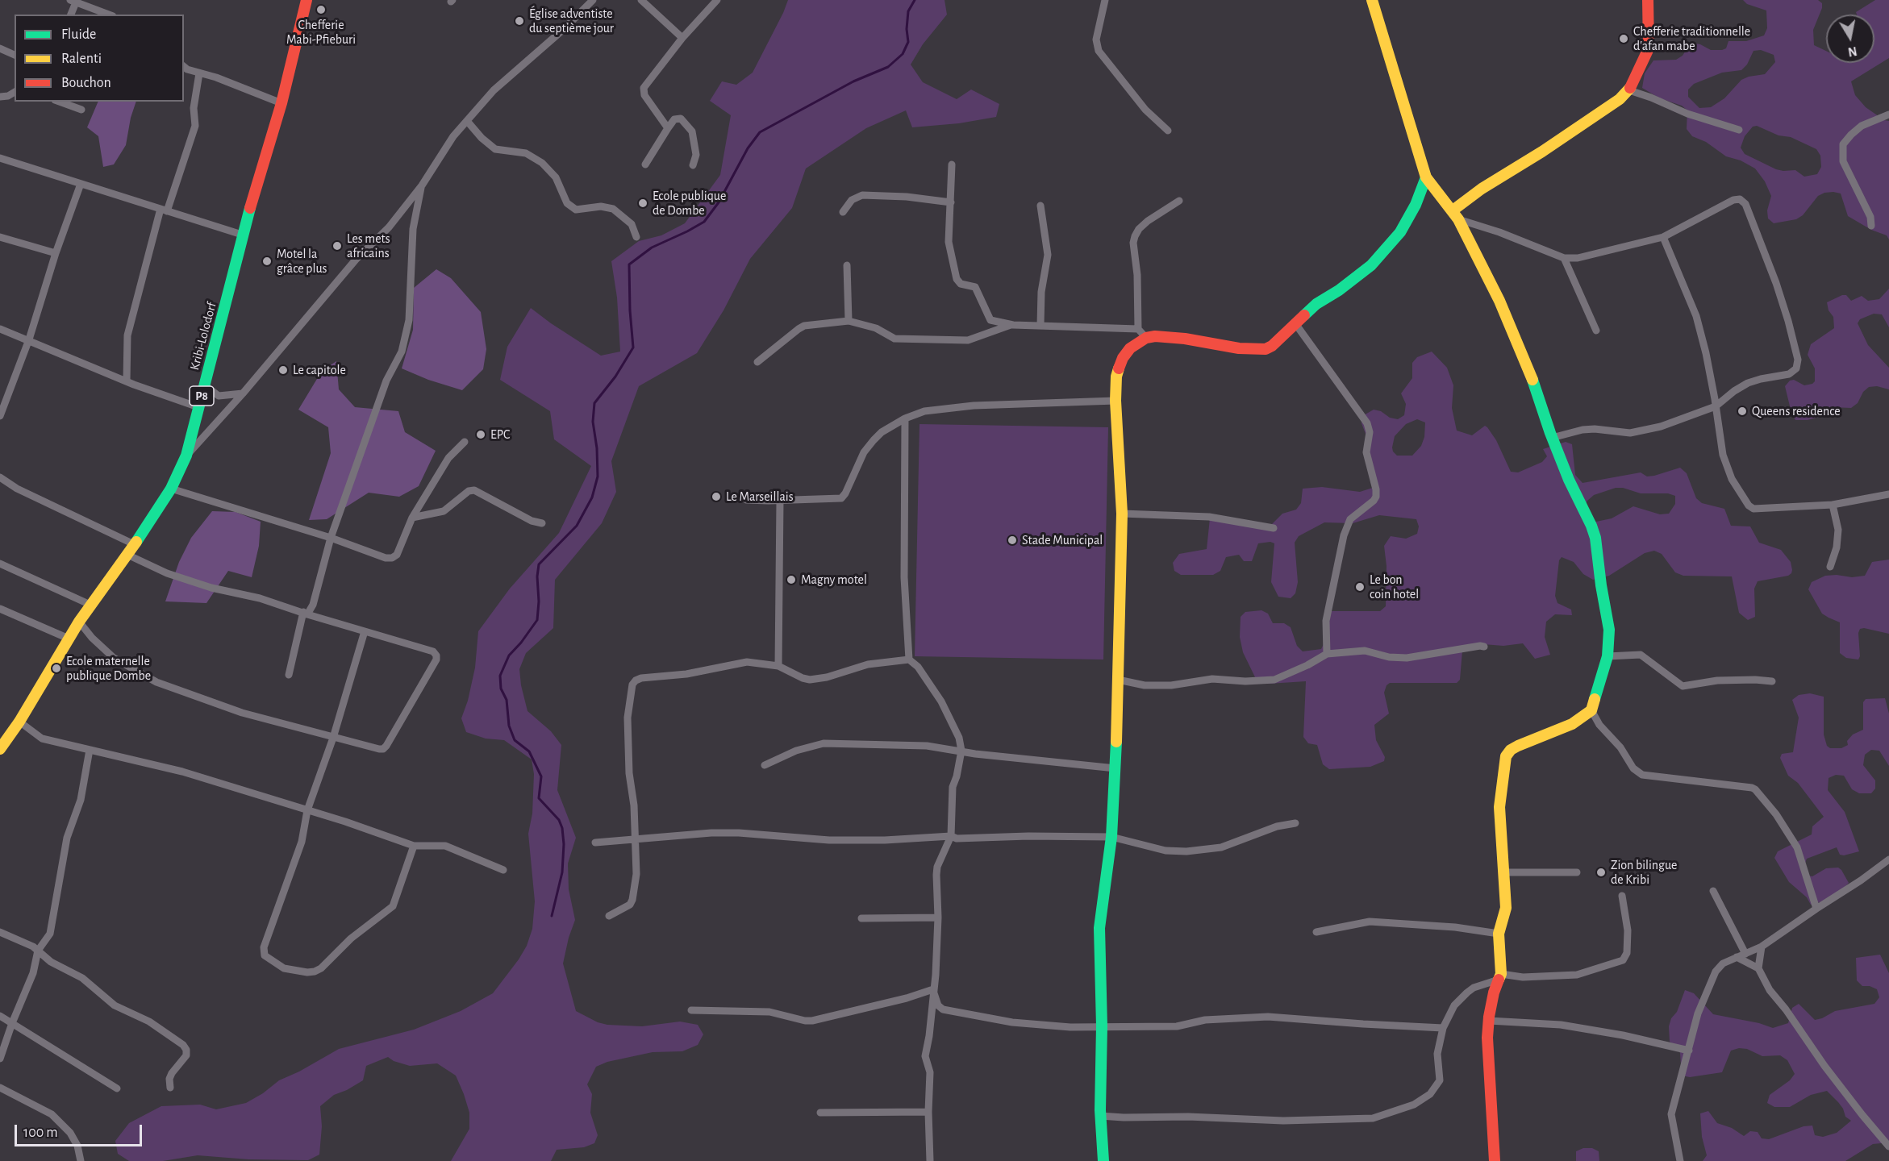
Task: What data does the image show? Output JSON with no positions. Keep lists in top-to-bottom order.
{
  "streets": {
    "street": ["Kribi-Lolodorf", "P8"]
  },
  "places": [
    "Chefferie Mabi-Pfieburi",
    "Église adventiste du septième jour",
    "Chefferie traditionnelle d'afan mabe",
    "Ecole publique de Dombe",
    "Les mets africains",
    "Motel la grâce plus",
    "Le capitole",
    "Queens residence",
    "EPC",
    "Le Marseillais",
    "Stade Municipal",
    "Magny motel",
    "Le bon coin hotel",
    "Ecole maternelle publique Dombe",
    "Zion bilingue de Kribi"
  ],
  "legend": ["Fluide", "Ralenti", "Bouchon"],
  "scale_bar": "100 m",
  "north": "bottom"
}
